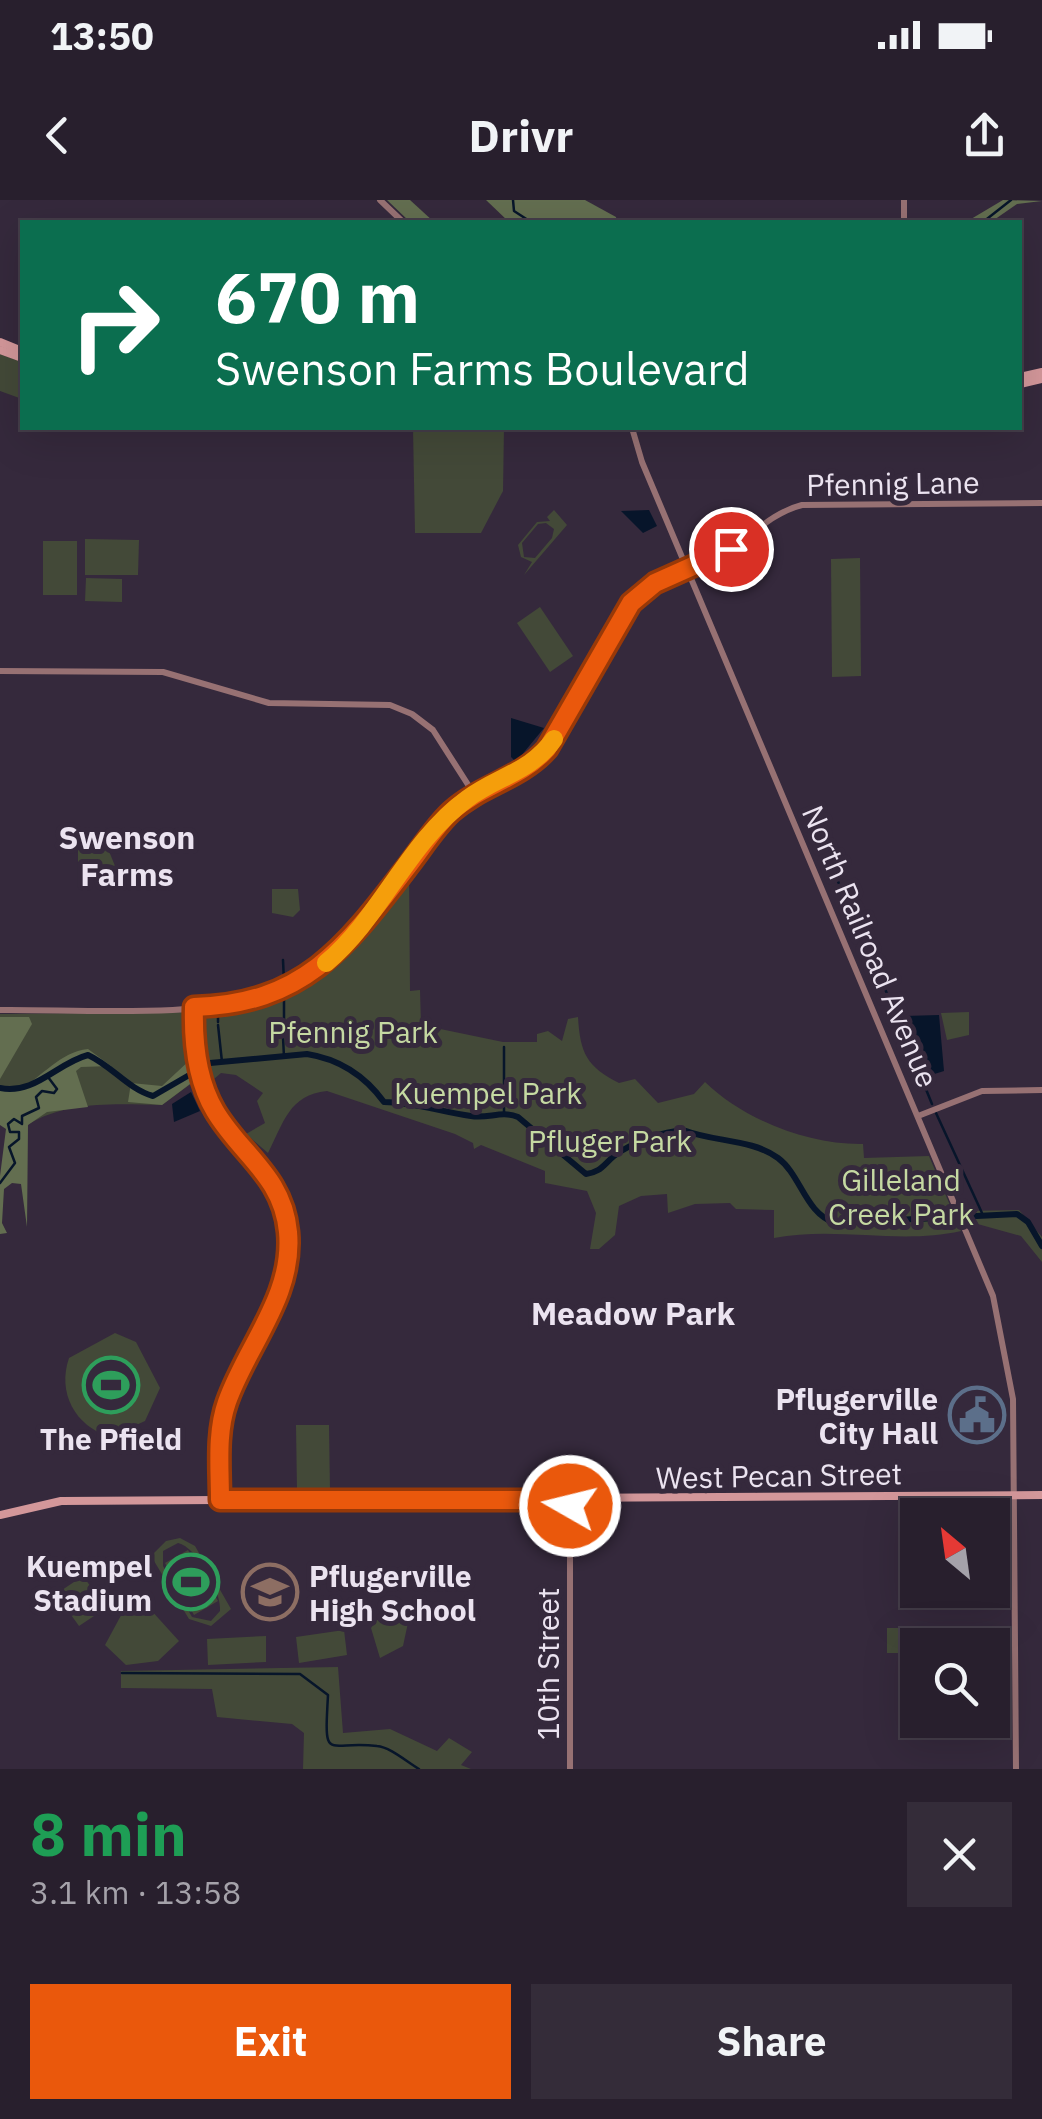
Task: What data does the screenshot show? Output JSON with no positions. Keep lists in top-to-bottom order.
{
  "streets": {
    "main road": ["West Pecan Street"],
    "street": ["Pfennig Lane", "North Railroad Avenue", "10th Street"]
  },
  "crossings": [
    ["Pfennig Lane", "North Railroad Avenue"],
    ["North Railroad Avenue", "West Pecan Street"],
    ["West Pecan Street", "10th Street"]
  ],
  "districts": ["Swenson Farms", "Meadow Park"],
  "parks": [
    "Pfennig Park",
    "Kuempel Park",
    "Pfluger Park",
    "Gilleland Creek Park"
  ],
  "places": {
    "sports": ["The Pfield", "Kuempel Stadium"],
    "public building": ["Pflugerville City Hall"],
    "school or university": ["Pflugerville High School"]
  },
  "north": "top left",
  "page": {
    "status": "13:50",
    "header": "Drivr",
    "turn": ["670 m", "Swenson Farms Boulevard"],
    "heading": ["8 min", "3.1 km · 13:58"],
    "buttons": ["Exit", "Share"]
  }
}
